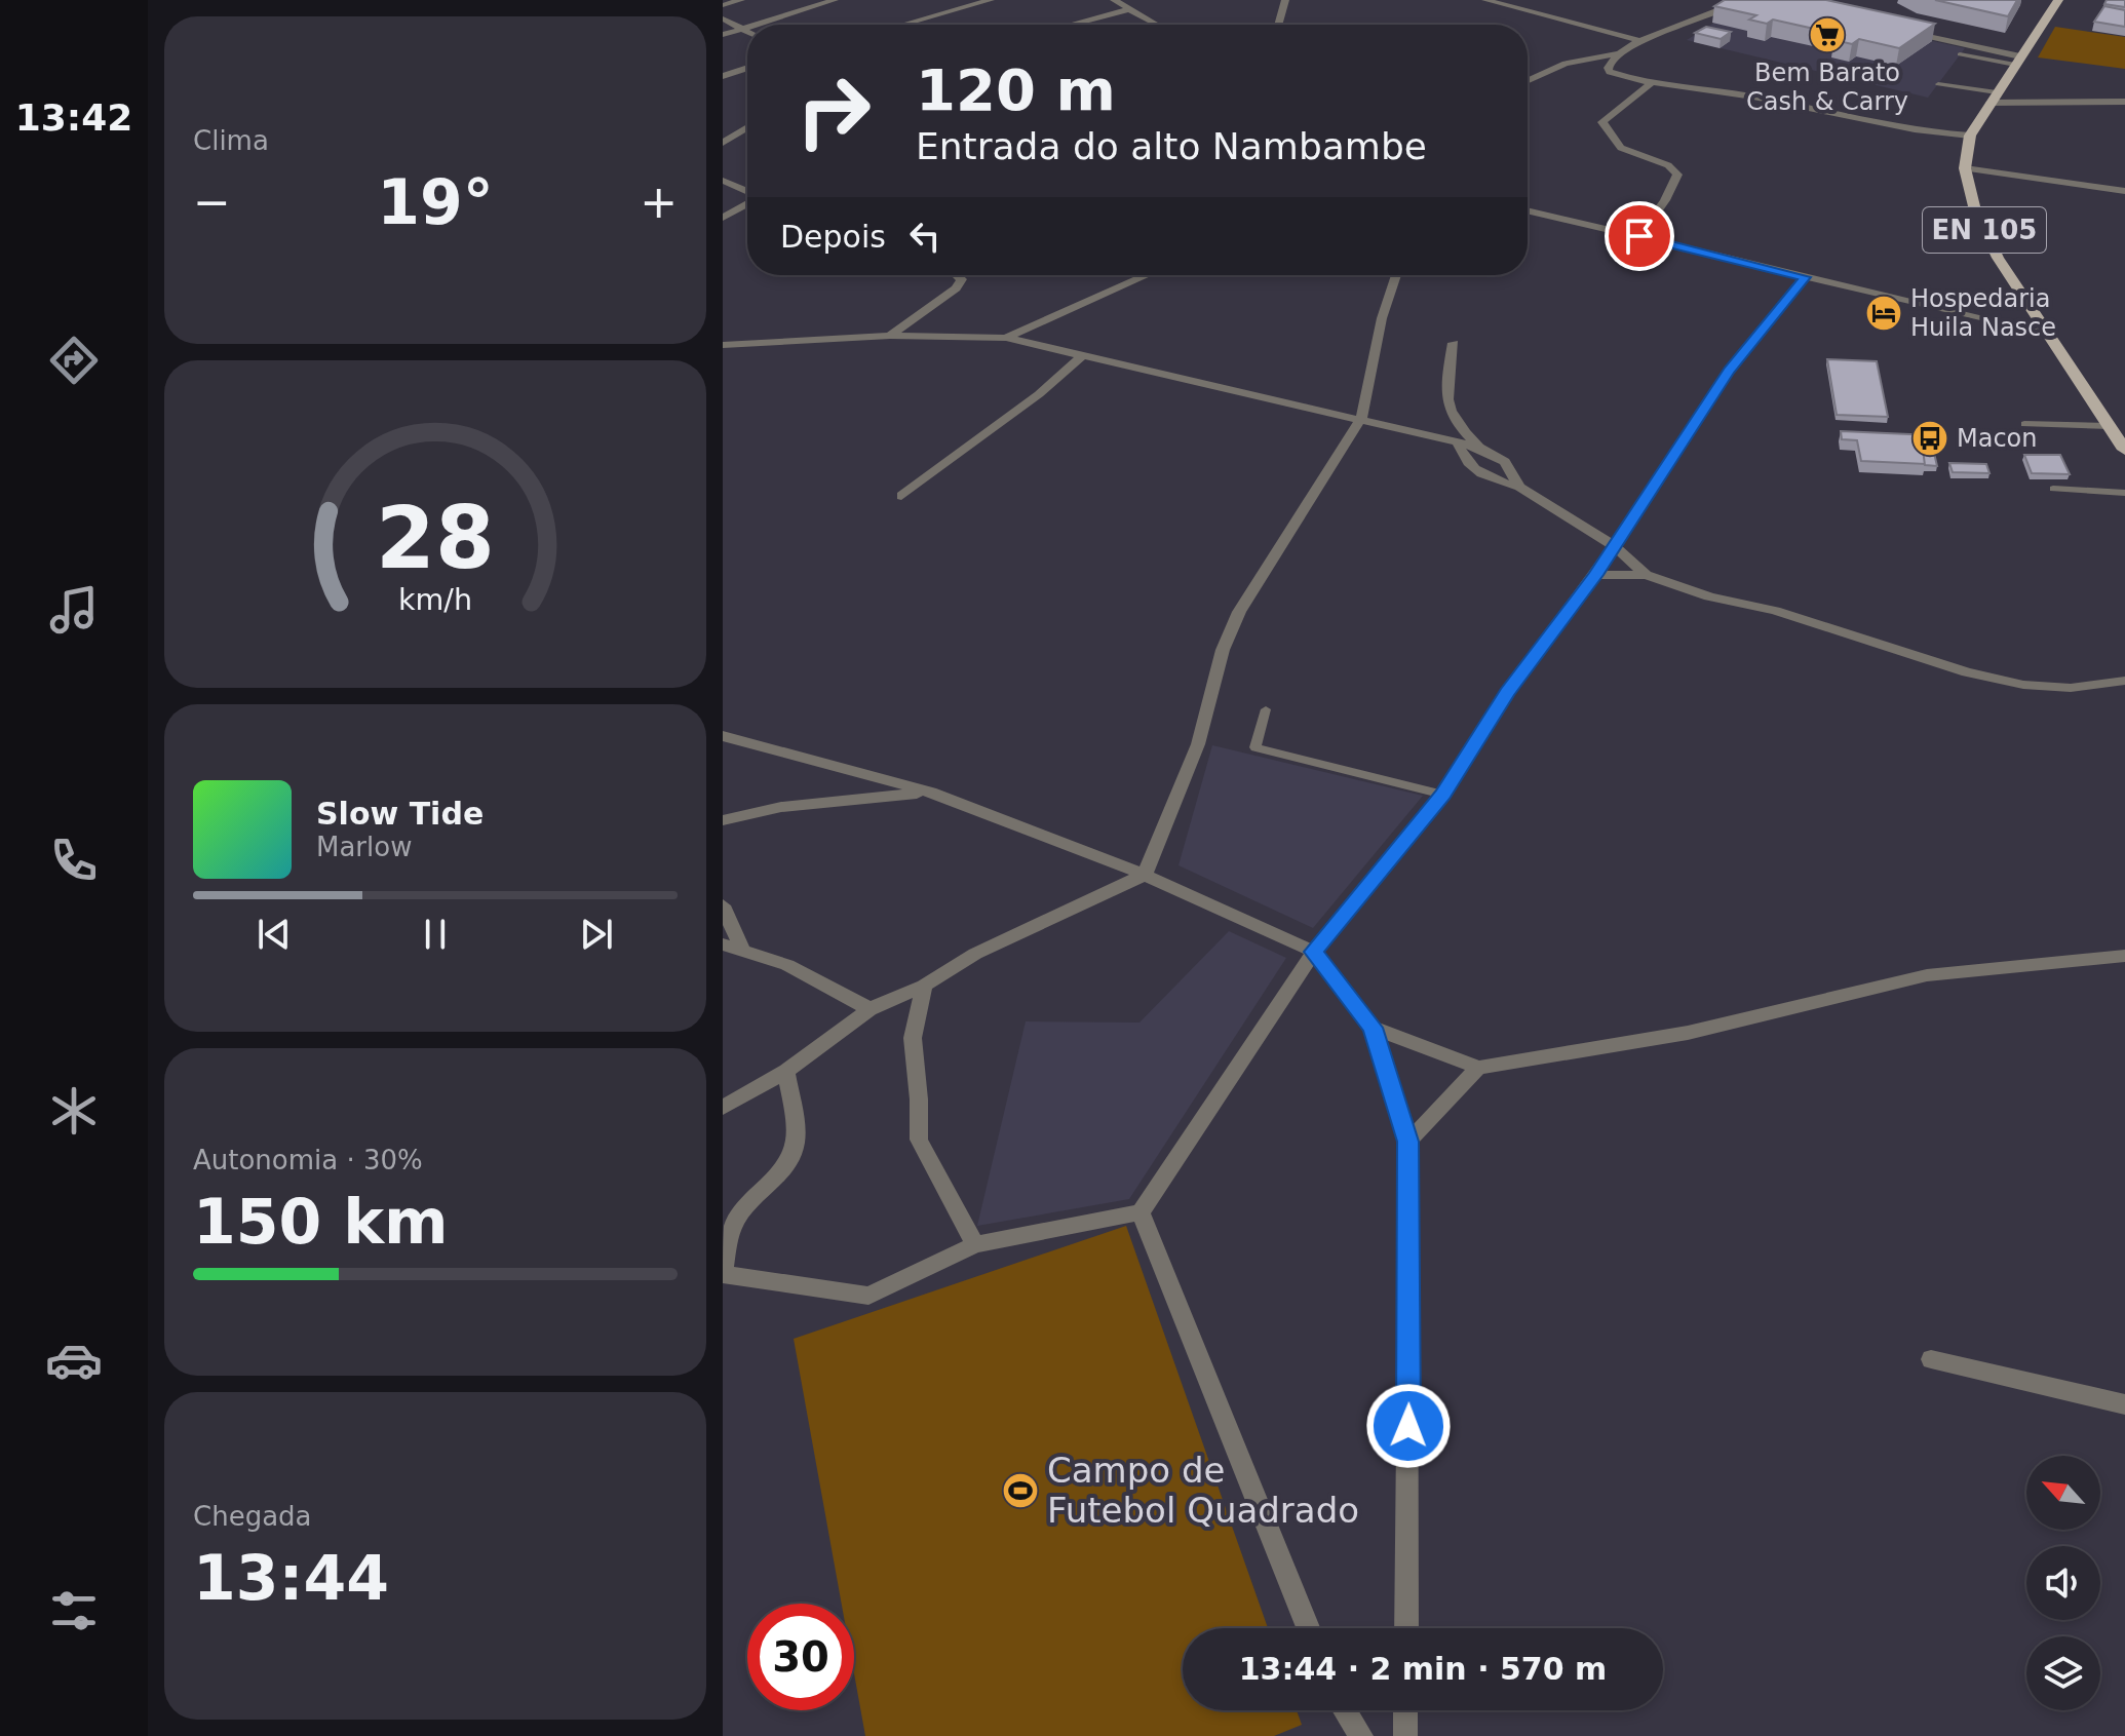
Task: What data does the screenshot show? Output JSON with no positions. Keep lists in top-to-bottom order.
{
  "streets": {
    "main road": ["EN 105"]
  },
  "places": {
    "supermarket": ["Bem Barato Cash & Carry"],
    "hotel": ["Hospedaria Huila Nasce"],
    "bus stop": ["Macon"],
    "sports": ["Campo de Futebol Quadrado"]
  },
  "north": "top left",
  "page": {
    "tabs": "13:42",
    "tile": [
      "Clima",
      ["Autonomia · 30%", "150 km"],
      ["Chegada", "13:44"]
    ],
    "turn": ["120 m", "Entrada do alto Nambambe"],
    "heat": ["−", "19°", "+"],
    "then": "Depois",
    "song": ["Slow Tide", "Marlow"],
    "limit": "30",
    "trip": "13:44 · 2 min · 570 m",
    "gauge": ["28", "km/h"]
  }
}
